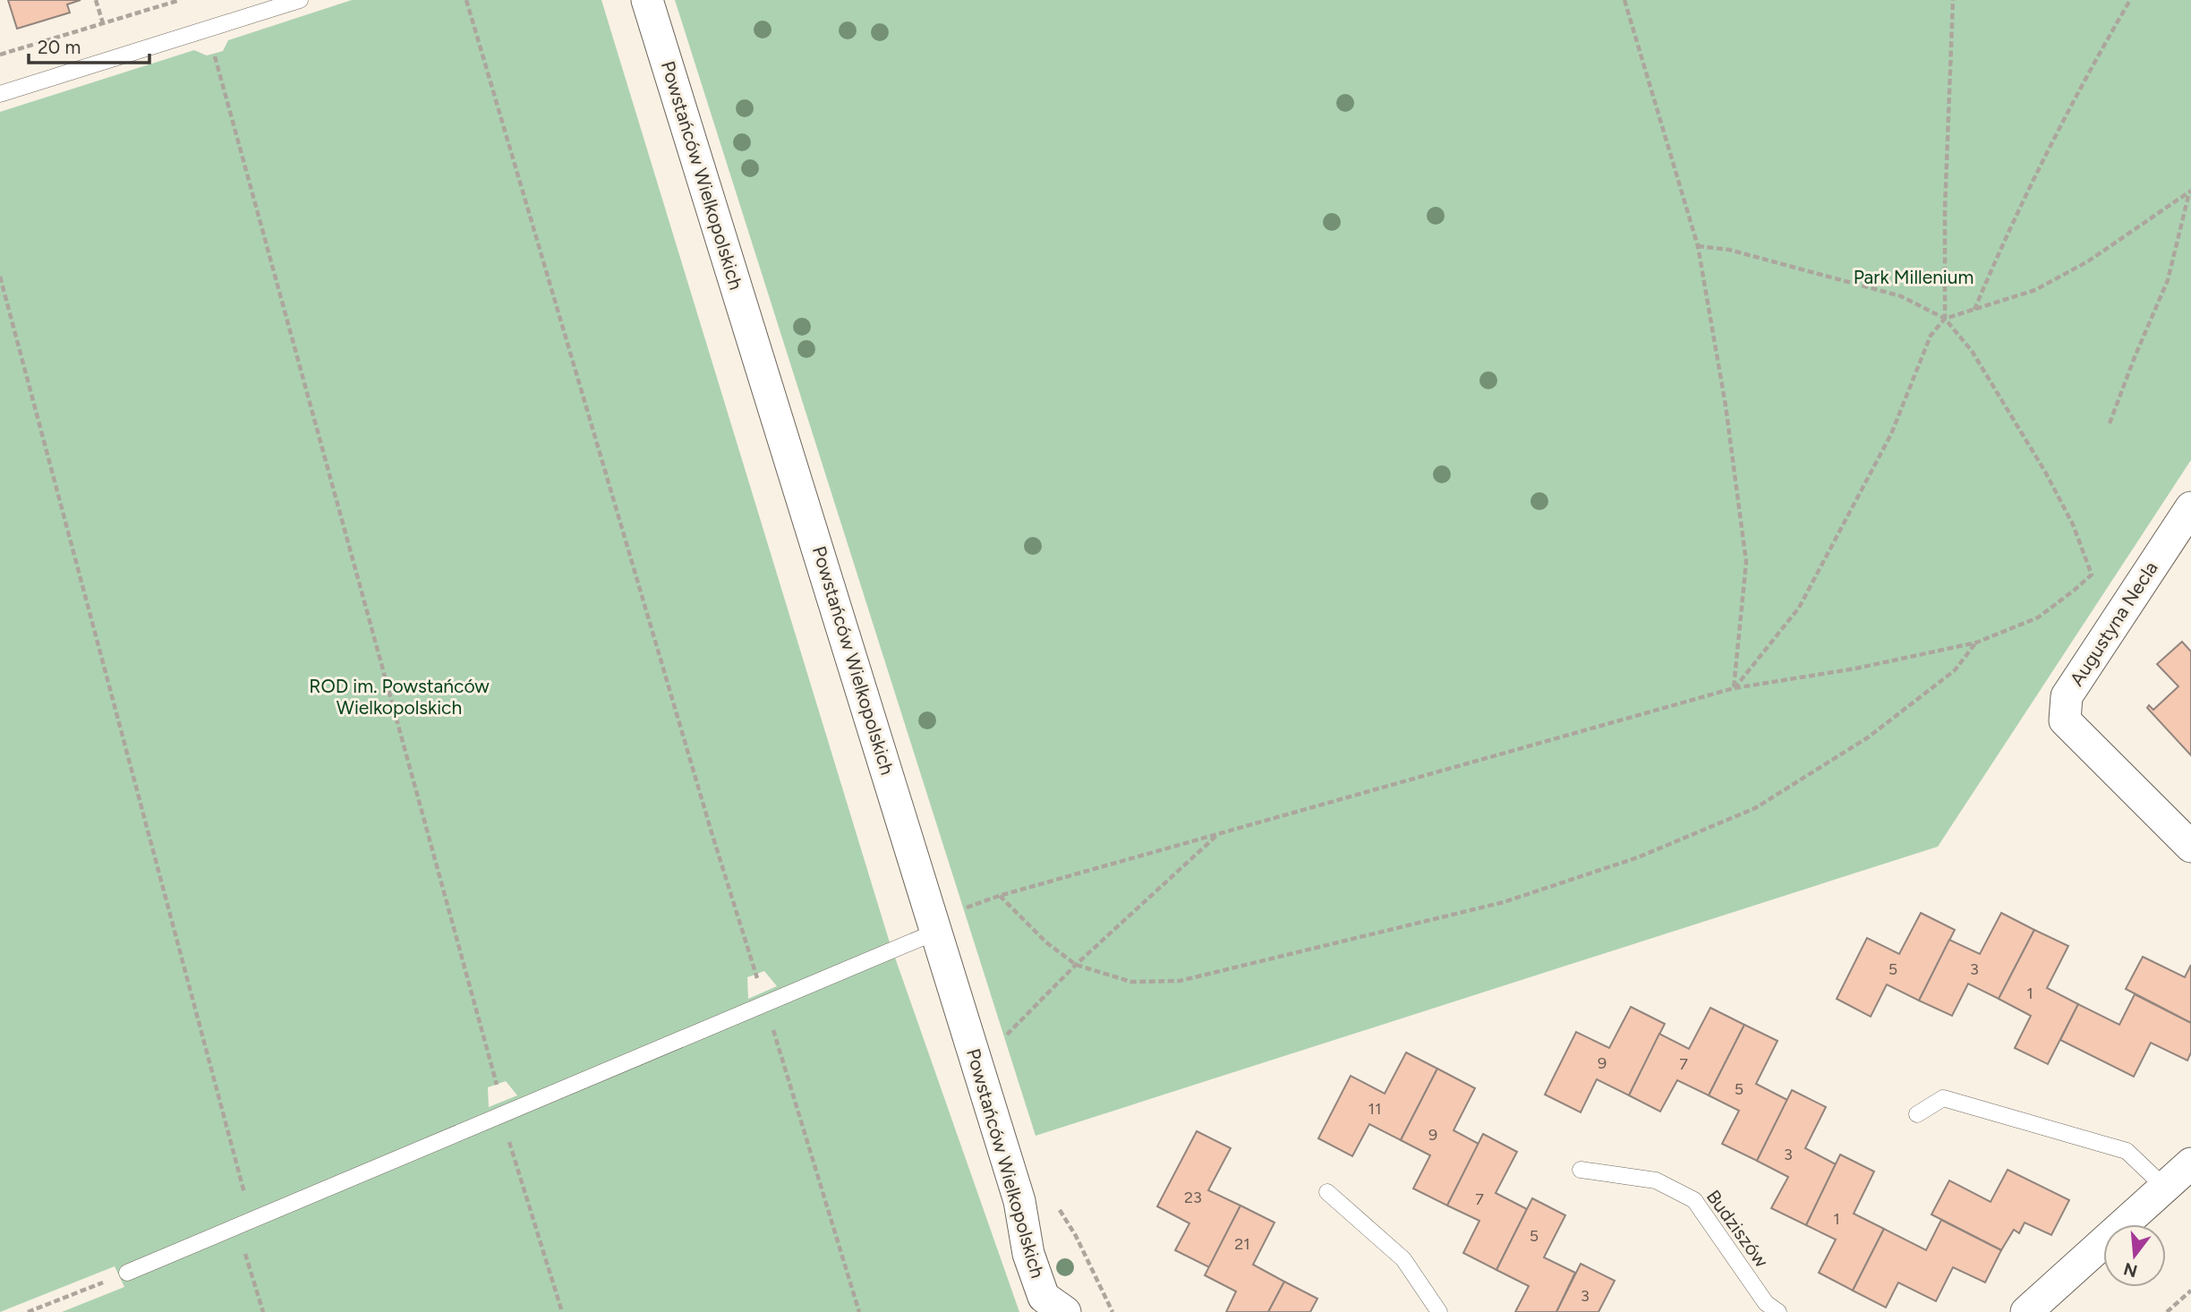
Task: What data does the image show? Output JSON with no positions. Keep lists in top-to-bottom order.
{
  "streets": {
    "street": ["Powstańców Wielkopolskich", "Augustyna Necla"],
    "lane": ["Budziszów"]
  },
  "parks": ["Park Millenium", "ROD im. Powstańców Wielkopolskich"],
  "house_numbers": [
    "5",
    "3",
    "1",
    "9",
    "7",
    "5",
    "11",
    "9",
    "3",
    "23",
    "7",
    "1",
    "5",
    "21",
    "3"
  ],
  "scale_bar": "20 m",
  "north": "bottom"
}
